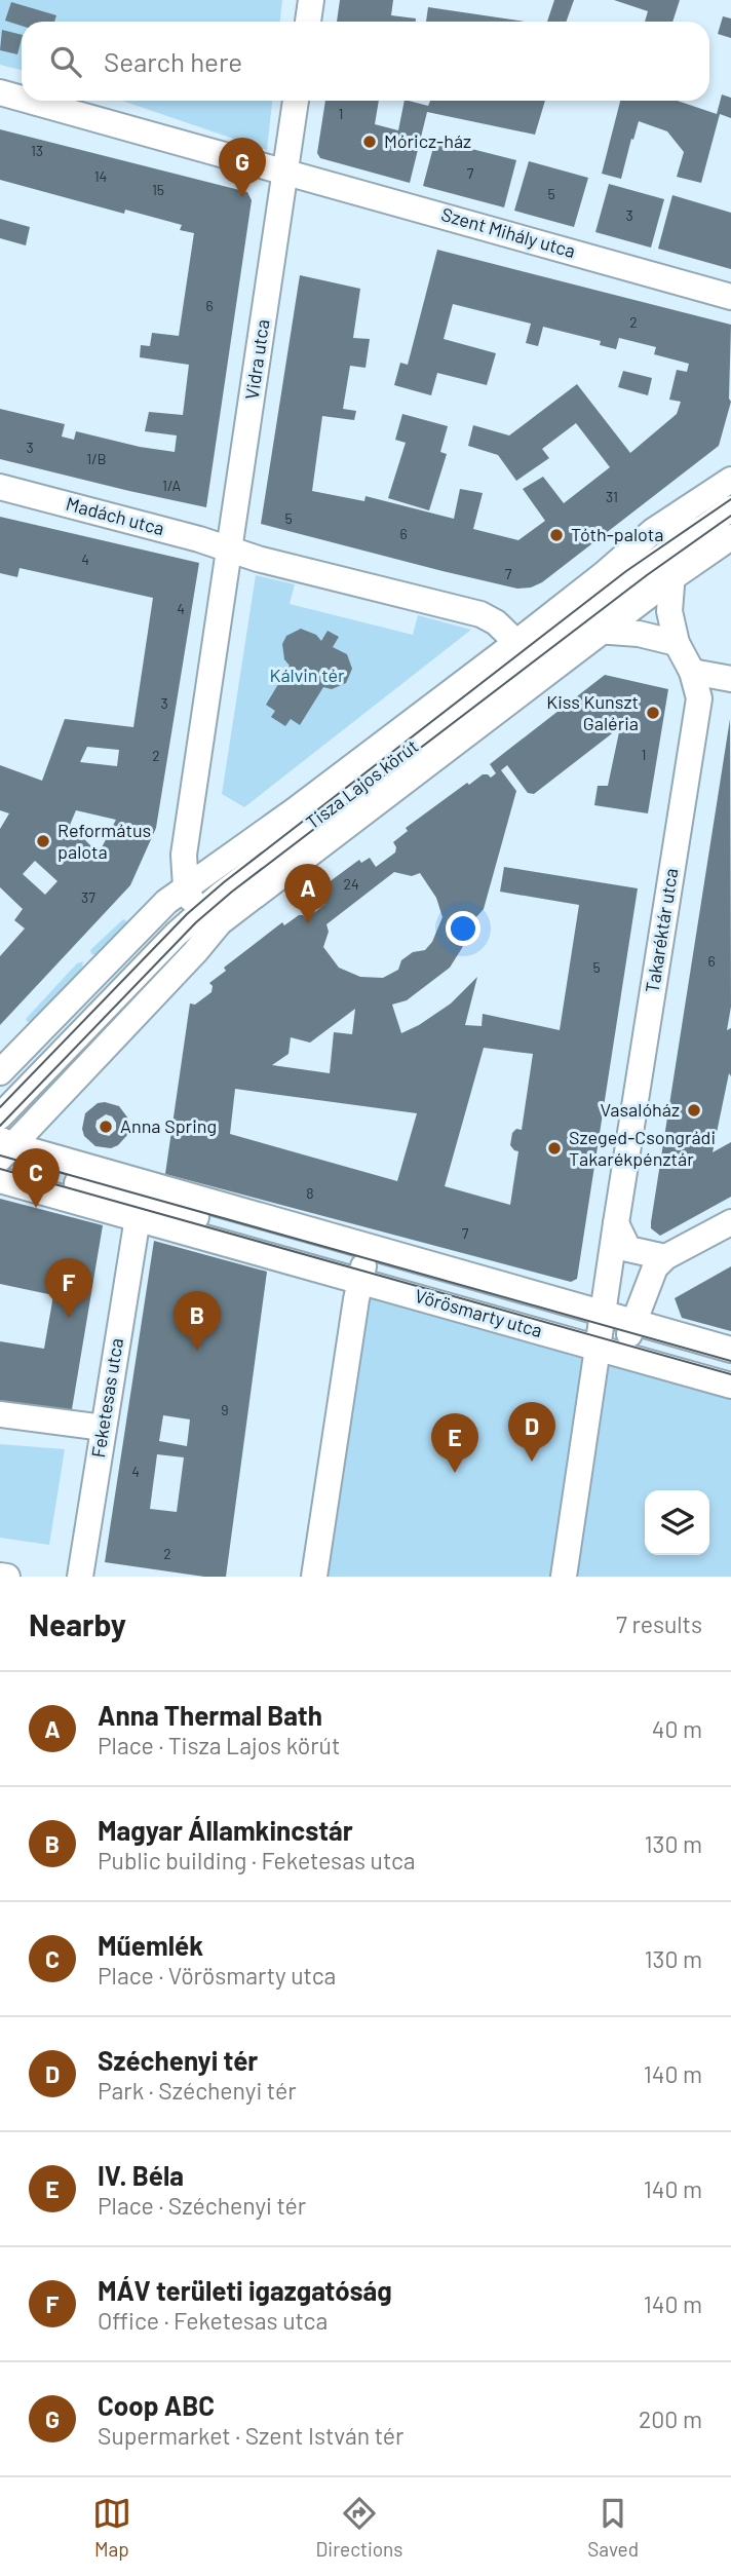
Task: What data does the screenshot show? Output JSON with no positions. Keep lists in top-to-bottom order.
{
  "streets": {
    "street": [
      "Szent Mihály utca",
      "Vidra utca",
      "Madách utca",
      "Tisza Lajos körút",
      "Takaréktár utca",
      "Vörösmarty utca",
      "Feketesas utca"
    ]
  },
  "crossings": [
    ["Szent Mihály utca", "Vidra utca"],
    ["Vidra utca", "Madách utca"],
    ["Tisza Lajos körút", "Takaréktár utca"],
    ["Tisza Lajos körút", "Vörösmarty utca"],
    ["Takaréktár utca", "Vörösmarty utca"],
    ["Vörösmarty utca", "Feketesas utca"]
  ],
  "parks": ["Kálvin tér"],
  "places": [
    "Móricz-ház",
    "Tóth-palota",
    "Kiss Kunszt Galéria",
    "Református palota",
    "Vasalóház",
    "Anna Spring",
    "Szeged-Csongrádi Takarékpénztár"
  ],
  "house_numbers": [
    "1",
    "13",
    "7",
    "14",
    "15",
    "5",
    "3",
    "6",
    "2",
    "3",
    "1/B",
    "1/A",
    "31",
    "5",
    "6",
    "4",
    "7",
    "4",
    "3",
    "1",
    "2",
    "24",
    "37",
    "6",
    "5",
    "8",
    "7",
    "9",
    "4",
    "2"
  ],
  "page": {
    "search": "Search here",
    "pins": [
      "G",
      "A",
      "C",
      "F",
      "B",
      "D",
      "E"
    ],
    "heading": ["Nearby", "7 results"],
    "list": [
      {
        "mark": "A",
        "name": "Anna Thermal Bath",
        "note": "Place · Tisza Lajos körút",
        "value": "40 m"
      },
      {
        "mark": "B",
        "name": "Magyar Államkincstár",
        "note": "Public building · Feketesas utca",
        "value": "130 m"
      },
      {
        "mark": "C",
        "name": "Műemlék",
        "note": "Place · Vörösmarty utca",
        "value": "130 m"
      },
      {
        "mark": "D",
        "name": "Széchenyi tér",
        "note": "Park · Széchenyi tér",
        "value": "140 m"
      },
      {
        "mark": "E",
        "name": "IV. Béla",
        "note": "Place · Széchenyi tér",
        "value": "140 m"
      },
      {
        "mark": "F",
        "name": "MÁV területi igazgatóság",
        "note": "Office · Feketesas utca",
        "value": "140 m"
      },
      {
        "mark": "G",
        "name": "Coop ABC",
        "note": "Supermarket · Szent István tér",
        "value": "200 m"
      }
    ],
    "nav": ["Map", "Directions", "Saved"]
  }
}
